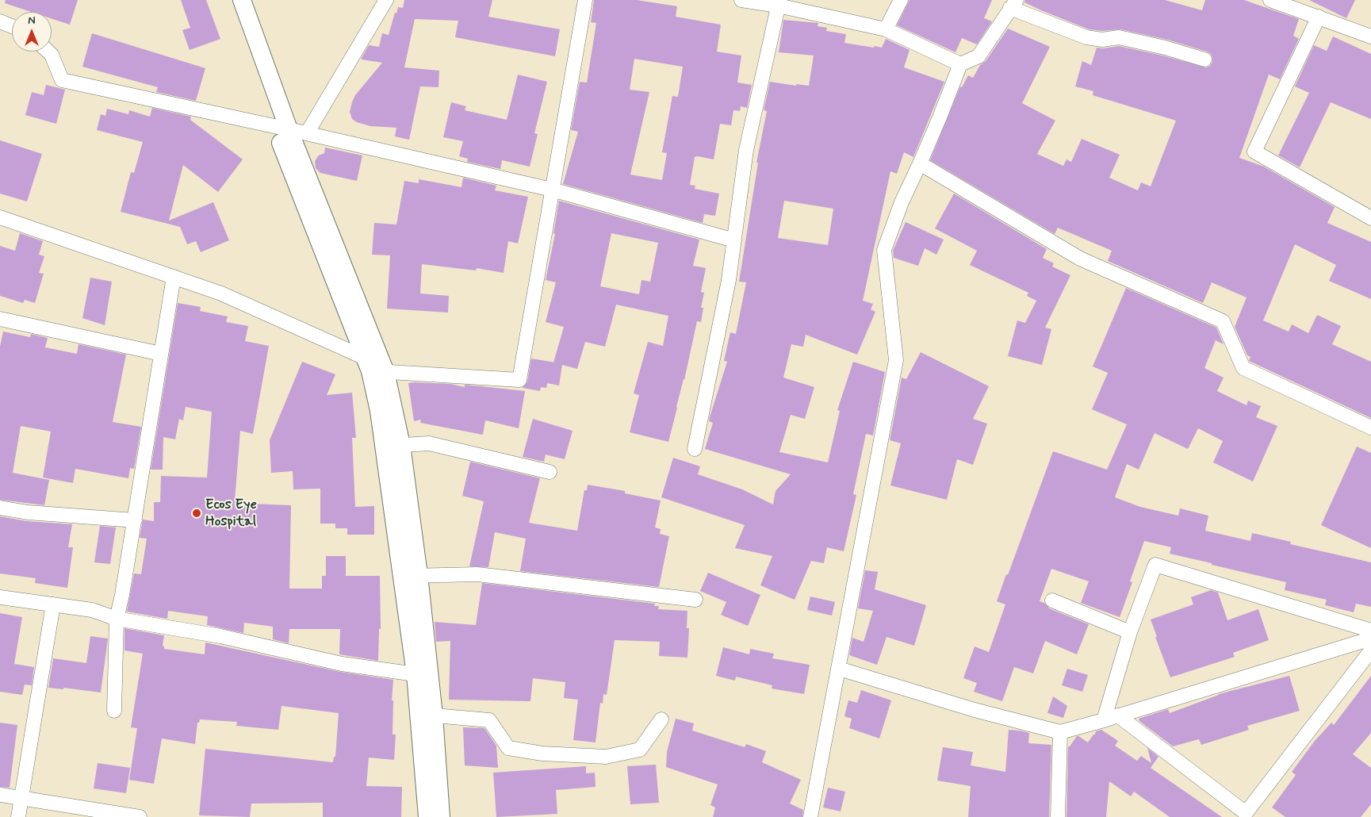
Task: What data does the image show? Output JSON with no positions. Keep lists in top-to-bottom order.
{
  "places": ["Ecos Eye Hospital"],
  "north": "top"
}
